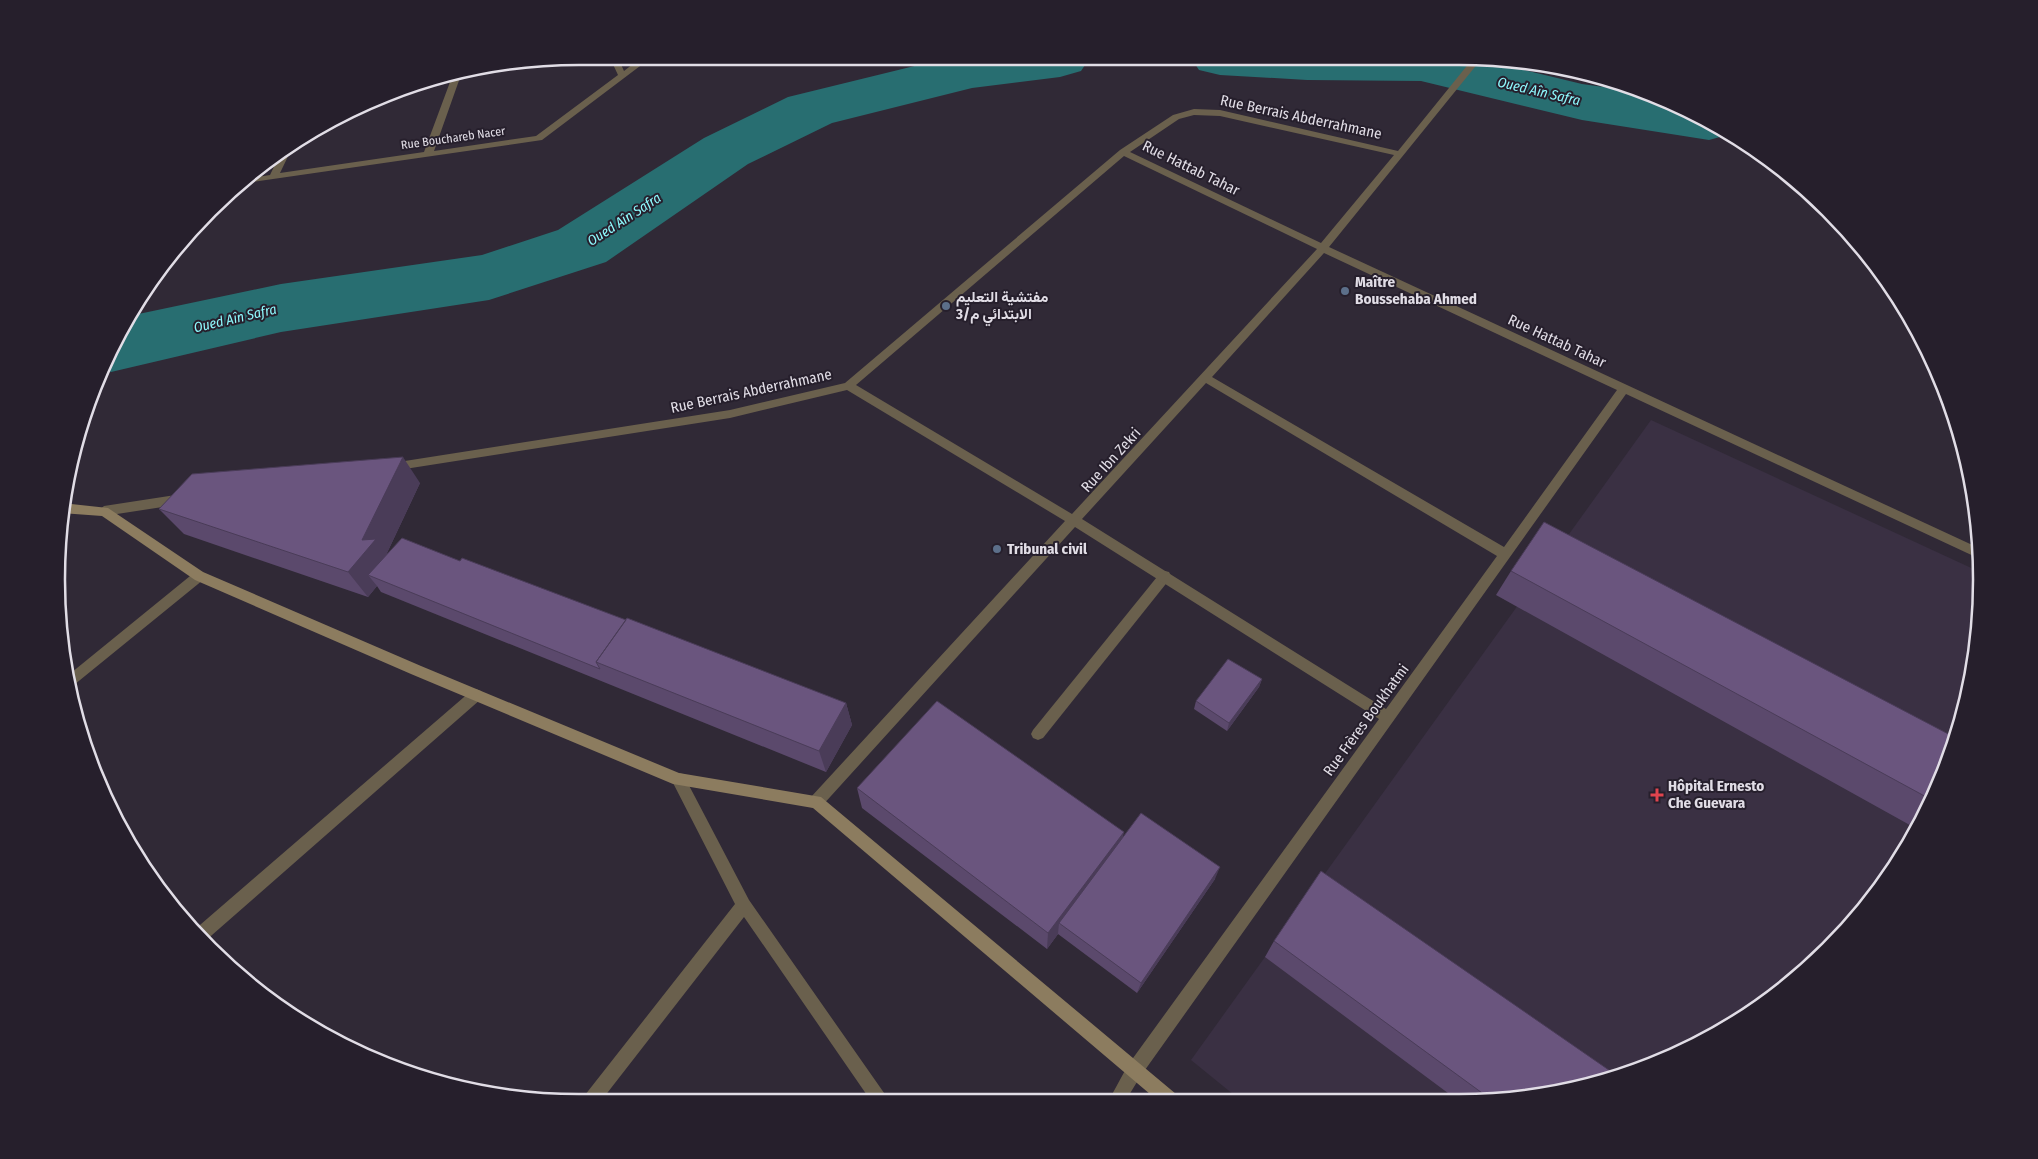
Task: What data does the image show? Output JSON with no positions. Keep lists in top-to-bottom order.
{
  "streets": {
    "street": [
      "Rue Berrais Abderrahmane",
      "Rue Bouchareb Nacer",
      "Rue Hattab Tahar",
      "Rue Ibn Zekri",
      "Rue Frères Boukhatmi"
    ]
  },
  "crossings": [
    ["Rue Berrais Abderrahmane", "Rue Hattab Tahar"],
    ["Rue Berrais Abderrahmane", "Rue Ibn Zekri"],
    ["Rue Hattab Tahar", "Rue Ibn Zekri"],
    ["Rue Hattab Tahar", "Rue Frères Boukhatmi"]
  ],
  "water": ["Oued Aîn Safra"],
  "places": {
    "other": ["Maître Boussehaba Ahmed", "مفتشية التعليم الابتدائي م/3", "Tribunal civil"],
    "health": ["Hôpital Ernesto Che Guevara"]
  }
}
